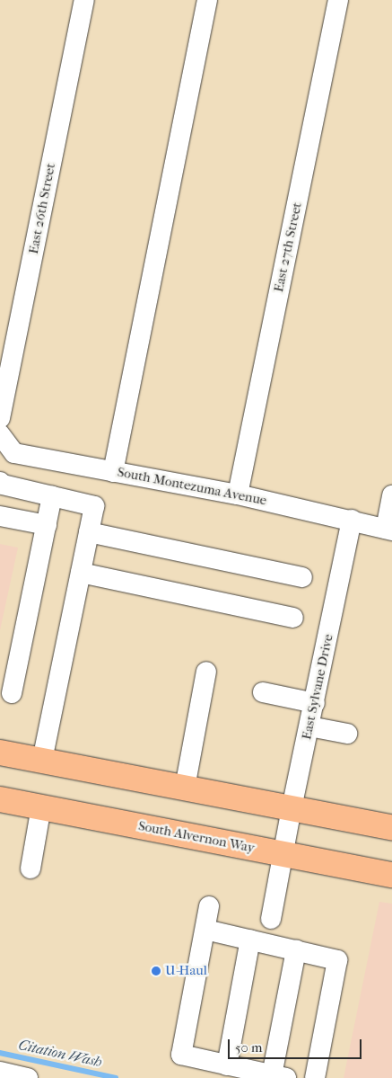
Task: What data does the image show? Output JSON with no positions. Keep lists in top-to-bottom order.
{
  "streets": {
    "main road": ["South Alvernon Way"],
    "street": [
      "East 26th Street",
      "East 27th Street",
      "South Montezuma Avenue",
      "East Sylvane Drive"
    ]
  },
  "crossings": [
    ["East 27th Street", "South Montezuma Avenue"],
    ["South Montezuma Avenue", "East Sylvane Drive"],
    ["East Sylvane Drive", "South Alvernon Way"]
  ],
  "water": ["Citation Wash"],
  "places": ["U-Haul"],
  "scale_bar": "50 m"
}
